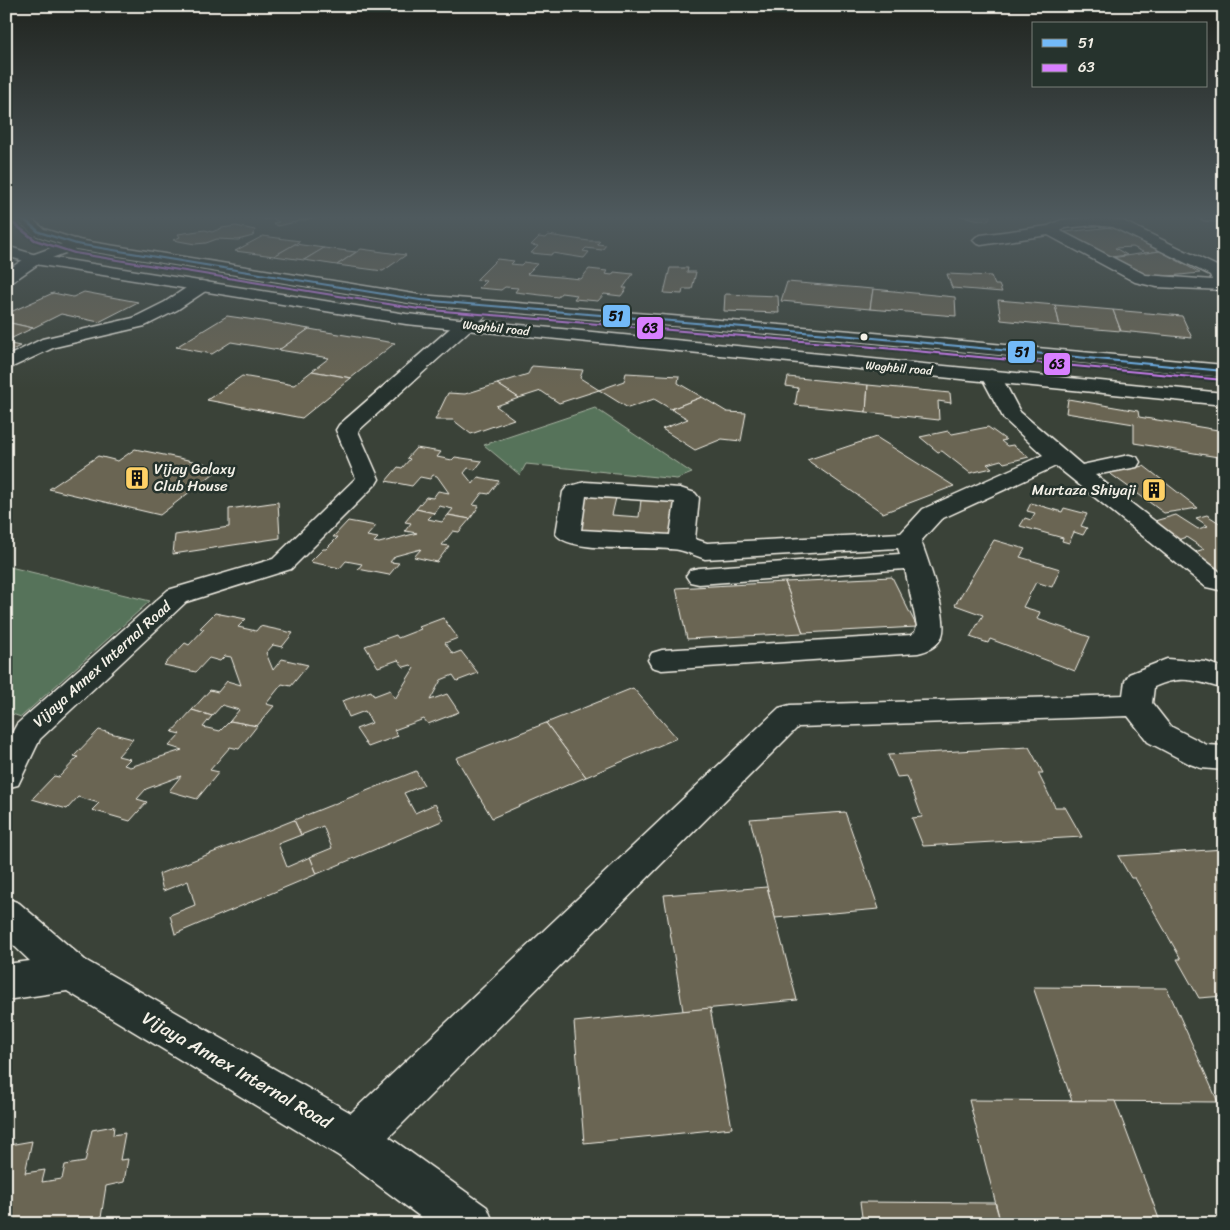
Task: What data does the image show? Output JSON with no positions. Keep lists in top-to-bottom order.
{
  "streets": {
    "street": ["Waghbil road", "Vijaya Annex Internal Road"]
  },
  "crossings": [
    ["Waghbil road", "Vijaya Annex Internal Road"]
  ],
  "places": {
    "building": ["Vijay Galaxy Club House", "Murtaza Shiyaji"]
  },
  "lines": ["transit line 51", "transit line 63"],
  "legend": ["51", "63"]
}
